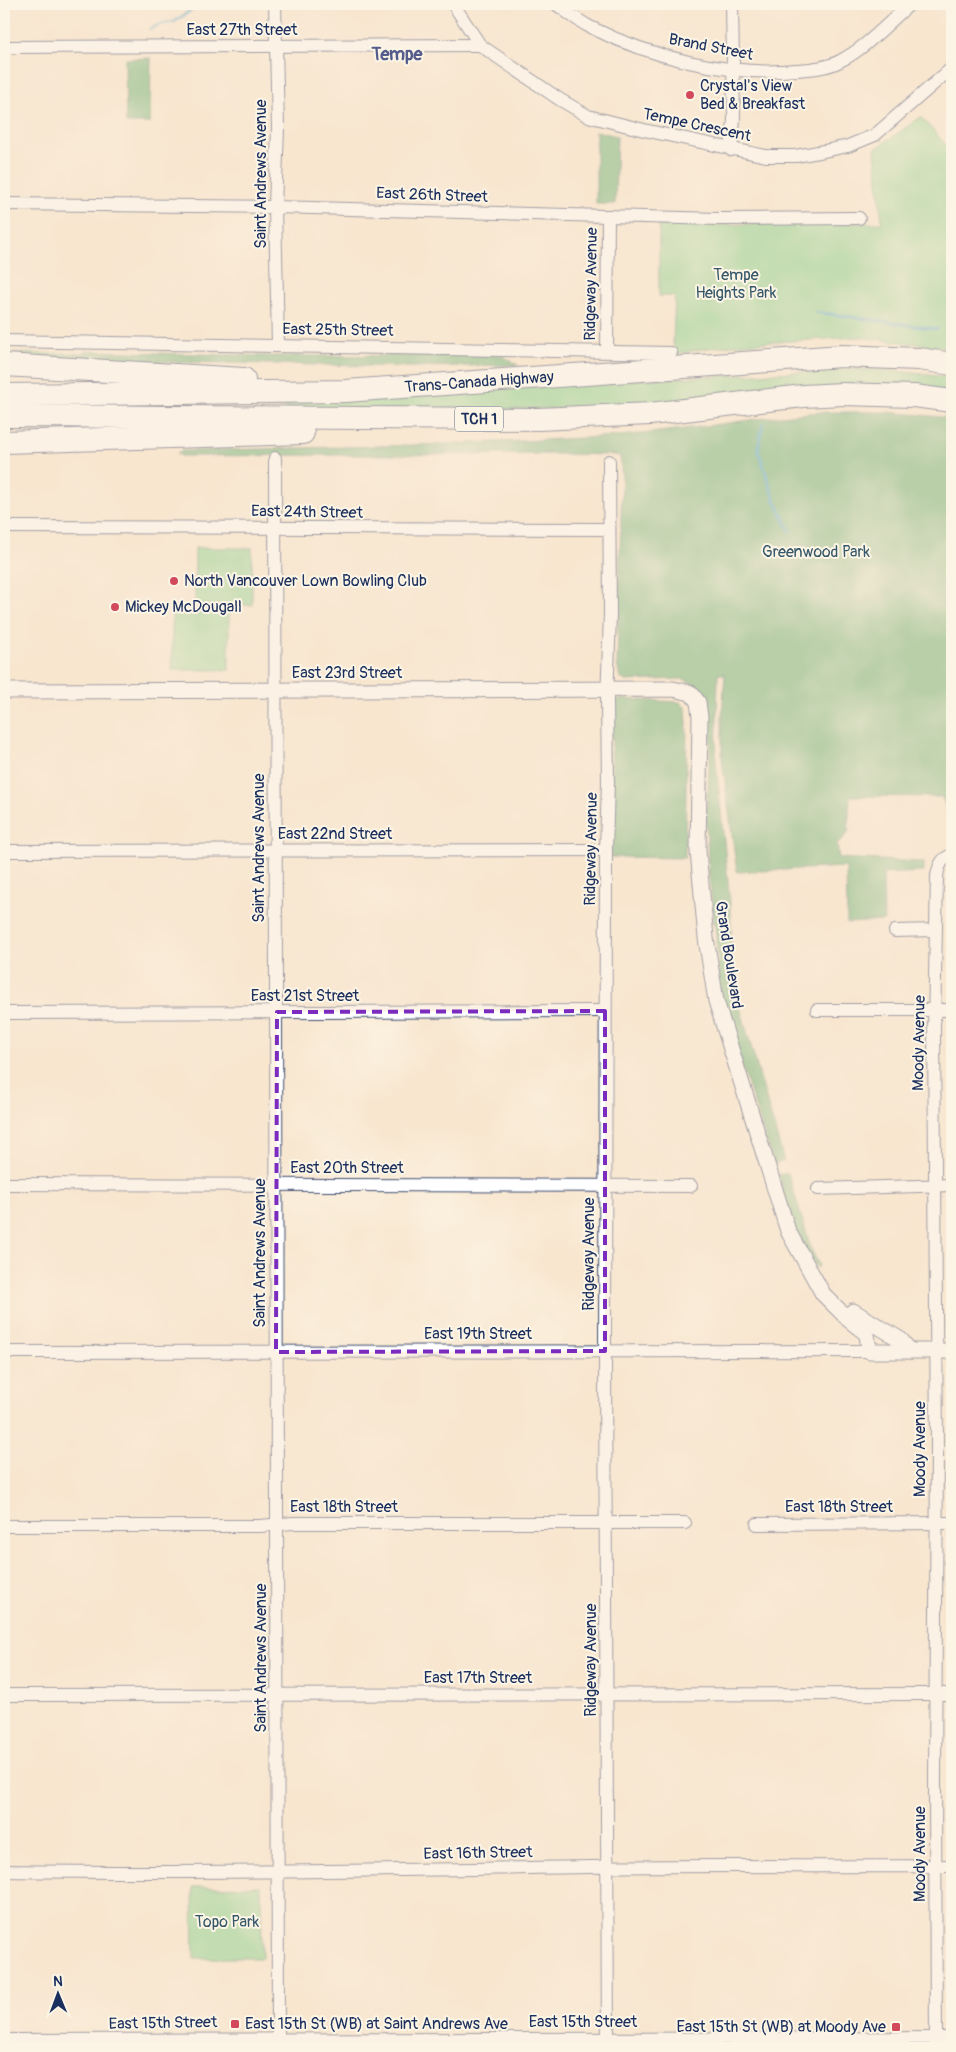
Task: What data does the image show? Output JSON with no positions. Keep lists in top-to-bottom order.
{
  "streets": {
    "highway": ["Trans-Canada Highway", "TCH 1"],
    "street": [
      "East 27th Street",
      "Brand Street",
      "Tempe Crescent",
      "Saint Andrews Avenue",
      "East 26th Street",
      "Ridgeway Avenue",
      "East 25th Street",
      "East 24th Street",
      "East 23rd Street",
      "East 22nd Street",
      "Grand Boulevard",
      "East 21st Street",
      "Moody Avenue",
      "East 20th Street",
      "East 19th Street",
      "East 18th Street",
      "East 17th Street",
      "East 16th Street",
      "East 15th Street"
    ]
  },
  "crossings": [
    ["East 27th Street", "Tempe Crescent"],
    ["East 27th Street", "Saint Andrews Avenue"],
    ["Saint Andrews Avenue", "East 26th Street"],
    ["Saint Andrews Avenue", "East 25th Street"],
    ["Saint Andrews Avenue", "East 24th Street"],
    ["Saint Andrews Avenue", "East 23rd Street"],
    ["Saint Andrews Avenue", "East 22nd Street"],
    ["Saint Andrews Avenue", "East 21st Street"],
    ["Saint Andrews Avenue", "East 20th Street"],
    ["Saint Andrews Avenue", "East 19th Street"],
    ["Saint Andrews Avenue", "East 18th Street"],
    ["Saint Andrews Avenue", "East 17th Street"],
    ["Saint Andrews Avenue", "East 16th Street"],
    ["Saint Andrews Avenue", "East 15th Street"],
    ["East 26th Street", "Ridgeway Avenue"],
    ["Ridgeway Avenue", "East 25th Street"],
    ["Ridgeway Avenue", "East 24th Street"],
    ["Ridgeway Avenue", "East 23rd Street"],
    ["Ridgeway Avenue", "East 22nd Street"],
    ["Ridgeway Avenue", "East 21st Street"],
    ["Ridgeway Avenue", "East 20th Street"],
    ["Ridgeway Avenue", "East 19th Street"],
    ["Ridgeway Avenue", "East 18th Street"],
    ["Ridgeway Avenue", "East 17th Street"],
    ["Ridgeway Avenue", "East 16th Street"],
    ["Ridgeway Avenue", "East 15th Street"],
    ["East 23rd Street", "Grand Boulevard"],
    ["Grand Boulevard", "East 19th Street"],
    ["Moody Avenue", "East 19th Street"],
    ["Moody Avenue", "East 18th Street"],
    ["Moody Avenue", "East 17th Street"],
    ["Moody Avenue", "East 16th Street"],
    ["Moody Avenue", "East 15th Street"]
  ],
  "districts": ["Tempe"],
  "parks": ["Tempe Heights Park", "Greenwood Park", "Topo Park"],
  "places": {
    "other": ["Crystal's View Bed & Breakfast", "North Vancouver Lown Bowling Club", "Mickey McDougall"],
    "transit": ["East 15th St (WB) at Saint Andrews Ave", "East 15th St (WB) at Moody Ave"]
  },
  "north": "top"
}
